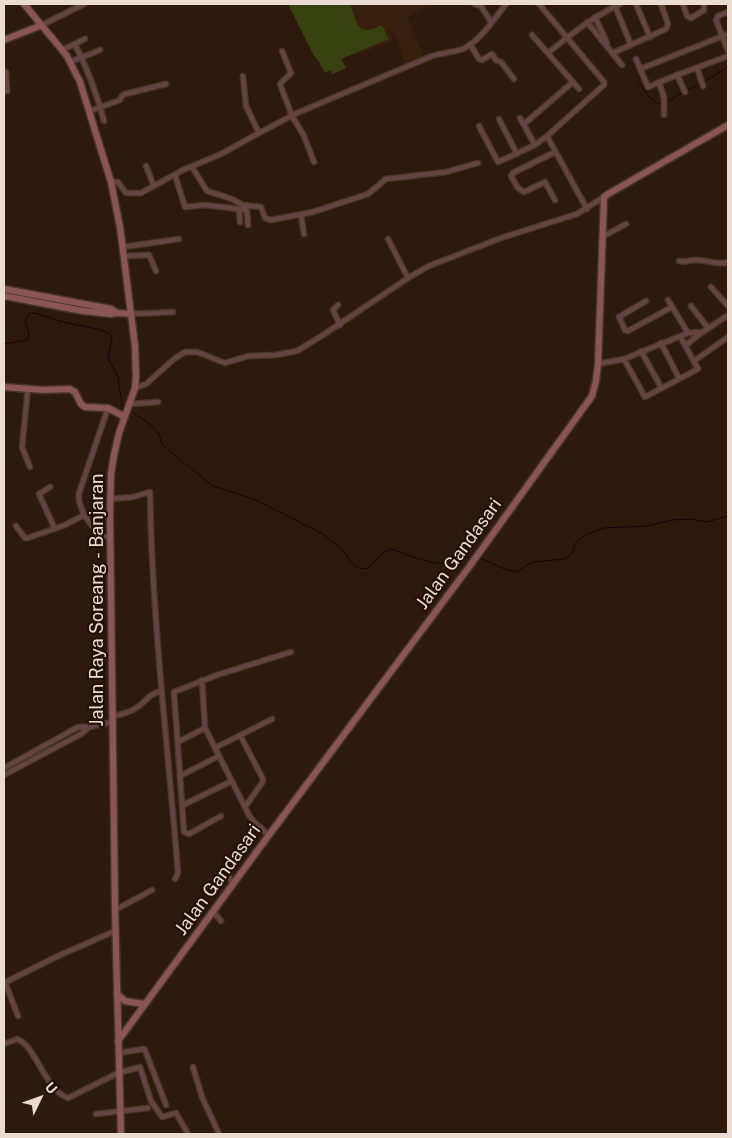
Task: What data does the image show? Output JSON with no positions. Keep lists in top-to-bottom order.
{
  "streets": {
    "street": ["Jalan Gandasari", "Jalan Raya Soreang - Banjaran"]
  },
  "crossings": [
    ["Jalan Gandasari", "Jalan Raya Soreang - Banjaran"]
  ],
  "north": "top right"
}
